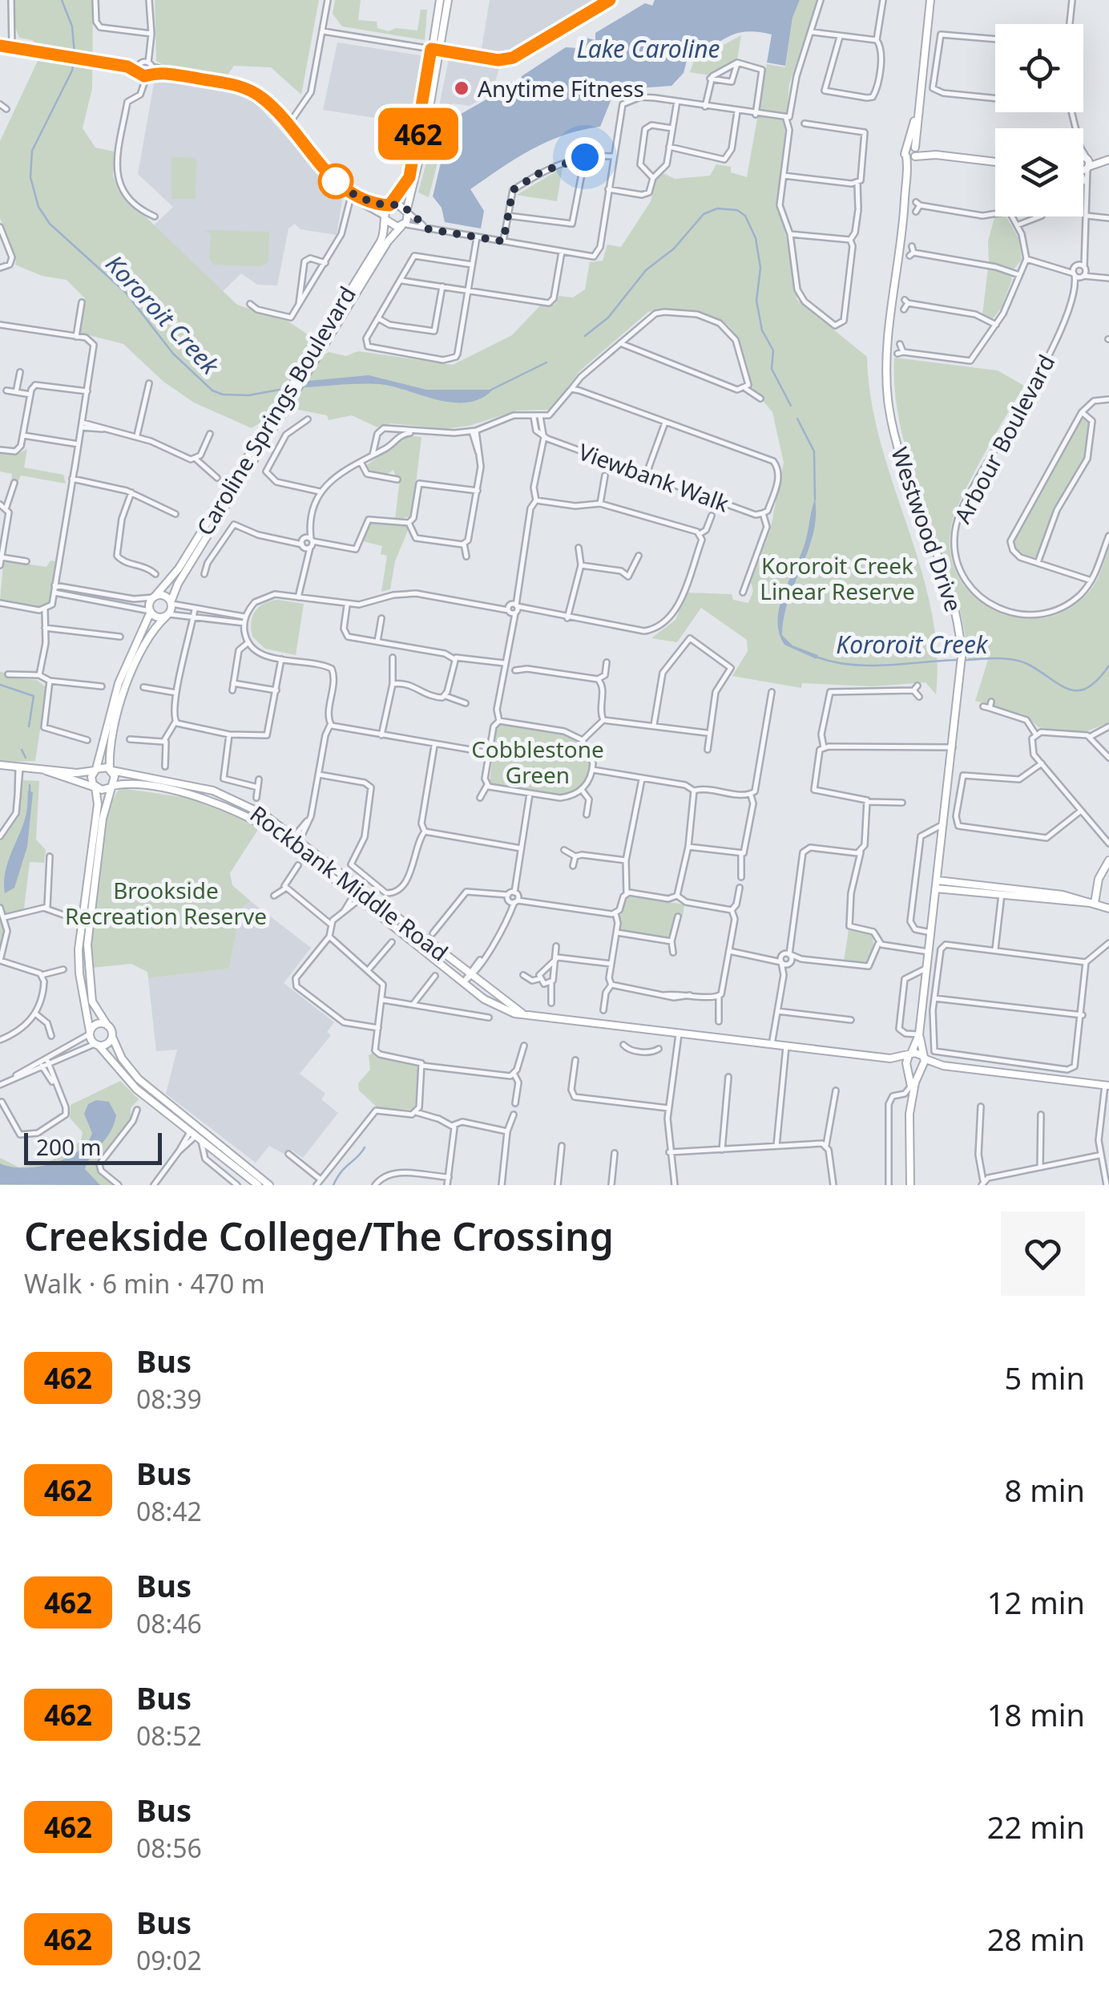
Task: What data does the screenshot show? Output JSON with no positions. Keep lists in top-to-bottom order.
{
  "streets": {
    "street": [
      "Caroline Springs Boulevard",
      "Arbour Boulevard",
      "Viewbank Walk",
      "Westwood Drive",
      "Rockbank Middle Road"
    ]
  },
  "crossings": [
    ["Westwood Drive", "Rockbank Middle Road"]
  ],
  "water": ["Lake Caroline", "Kororoit Creek"],
  "parks": ["Kororoit Creek Linear Reserve", "Cobblestone Green", "Brookside Recreation Reserve"],
  "places": ["Anytime Fitness"],
  "lines": ["bus line 462"],
  "scale_bar": "200 m",
  "page": {
    "on_map": "462",
    "scale": "200 m",
    "heading": ["Creekside College/The Crossing", "Walk · 6 min · 470 m"],
    "list": [
      {
        "mark": "462",
        "name": "Bus",
        "note": "08:39",
        "value": "5 min"
      },
      {
        "mark": "462",
        "name": "Bus",
        "note": "08:42",
        "value": "8 min"
      },
      {
        "mark": "462",
        "name": "Bus",
        "note": "08:46",
        "value": "12 min"
      },
      {
        "mark": "462",
        "name": "Bus",
        "note": "08:52",
        "value": "18 min"
      },
      {
        "mark": "462",
        "name": "Bus",
        "note": "08:56",
        "value": "22 min"
      },
      {
        "mark": "462",
        "name": "Bus",
        "note": "09:02",
        "value": "28 min"
      }
    ]
  }
}
